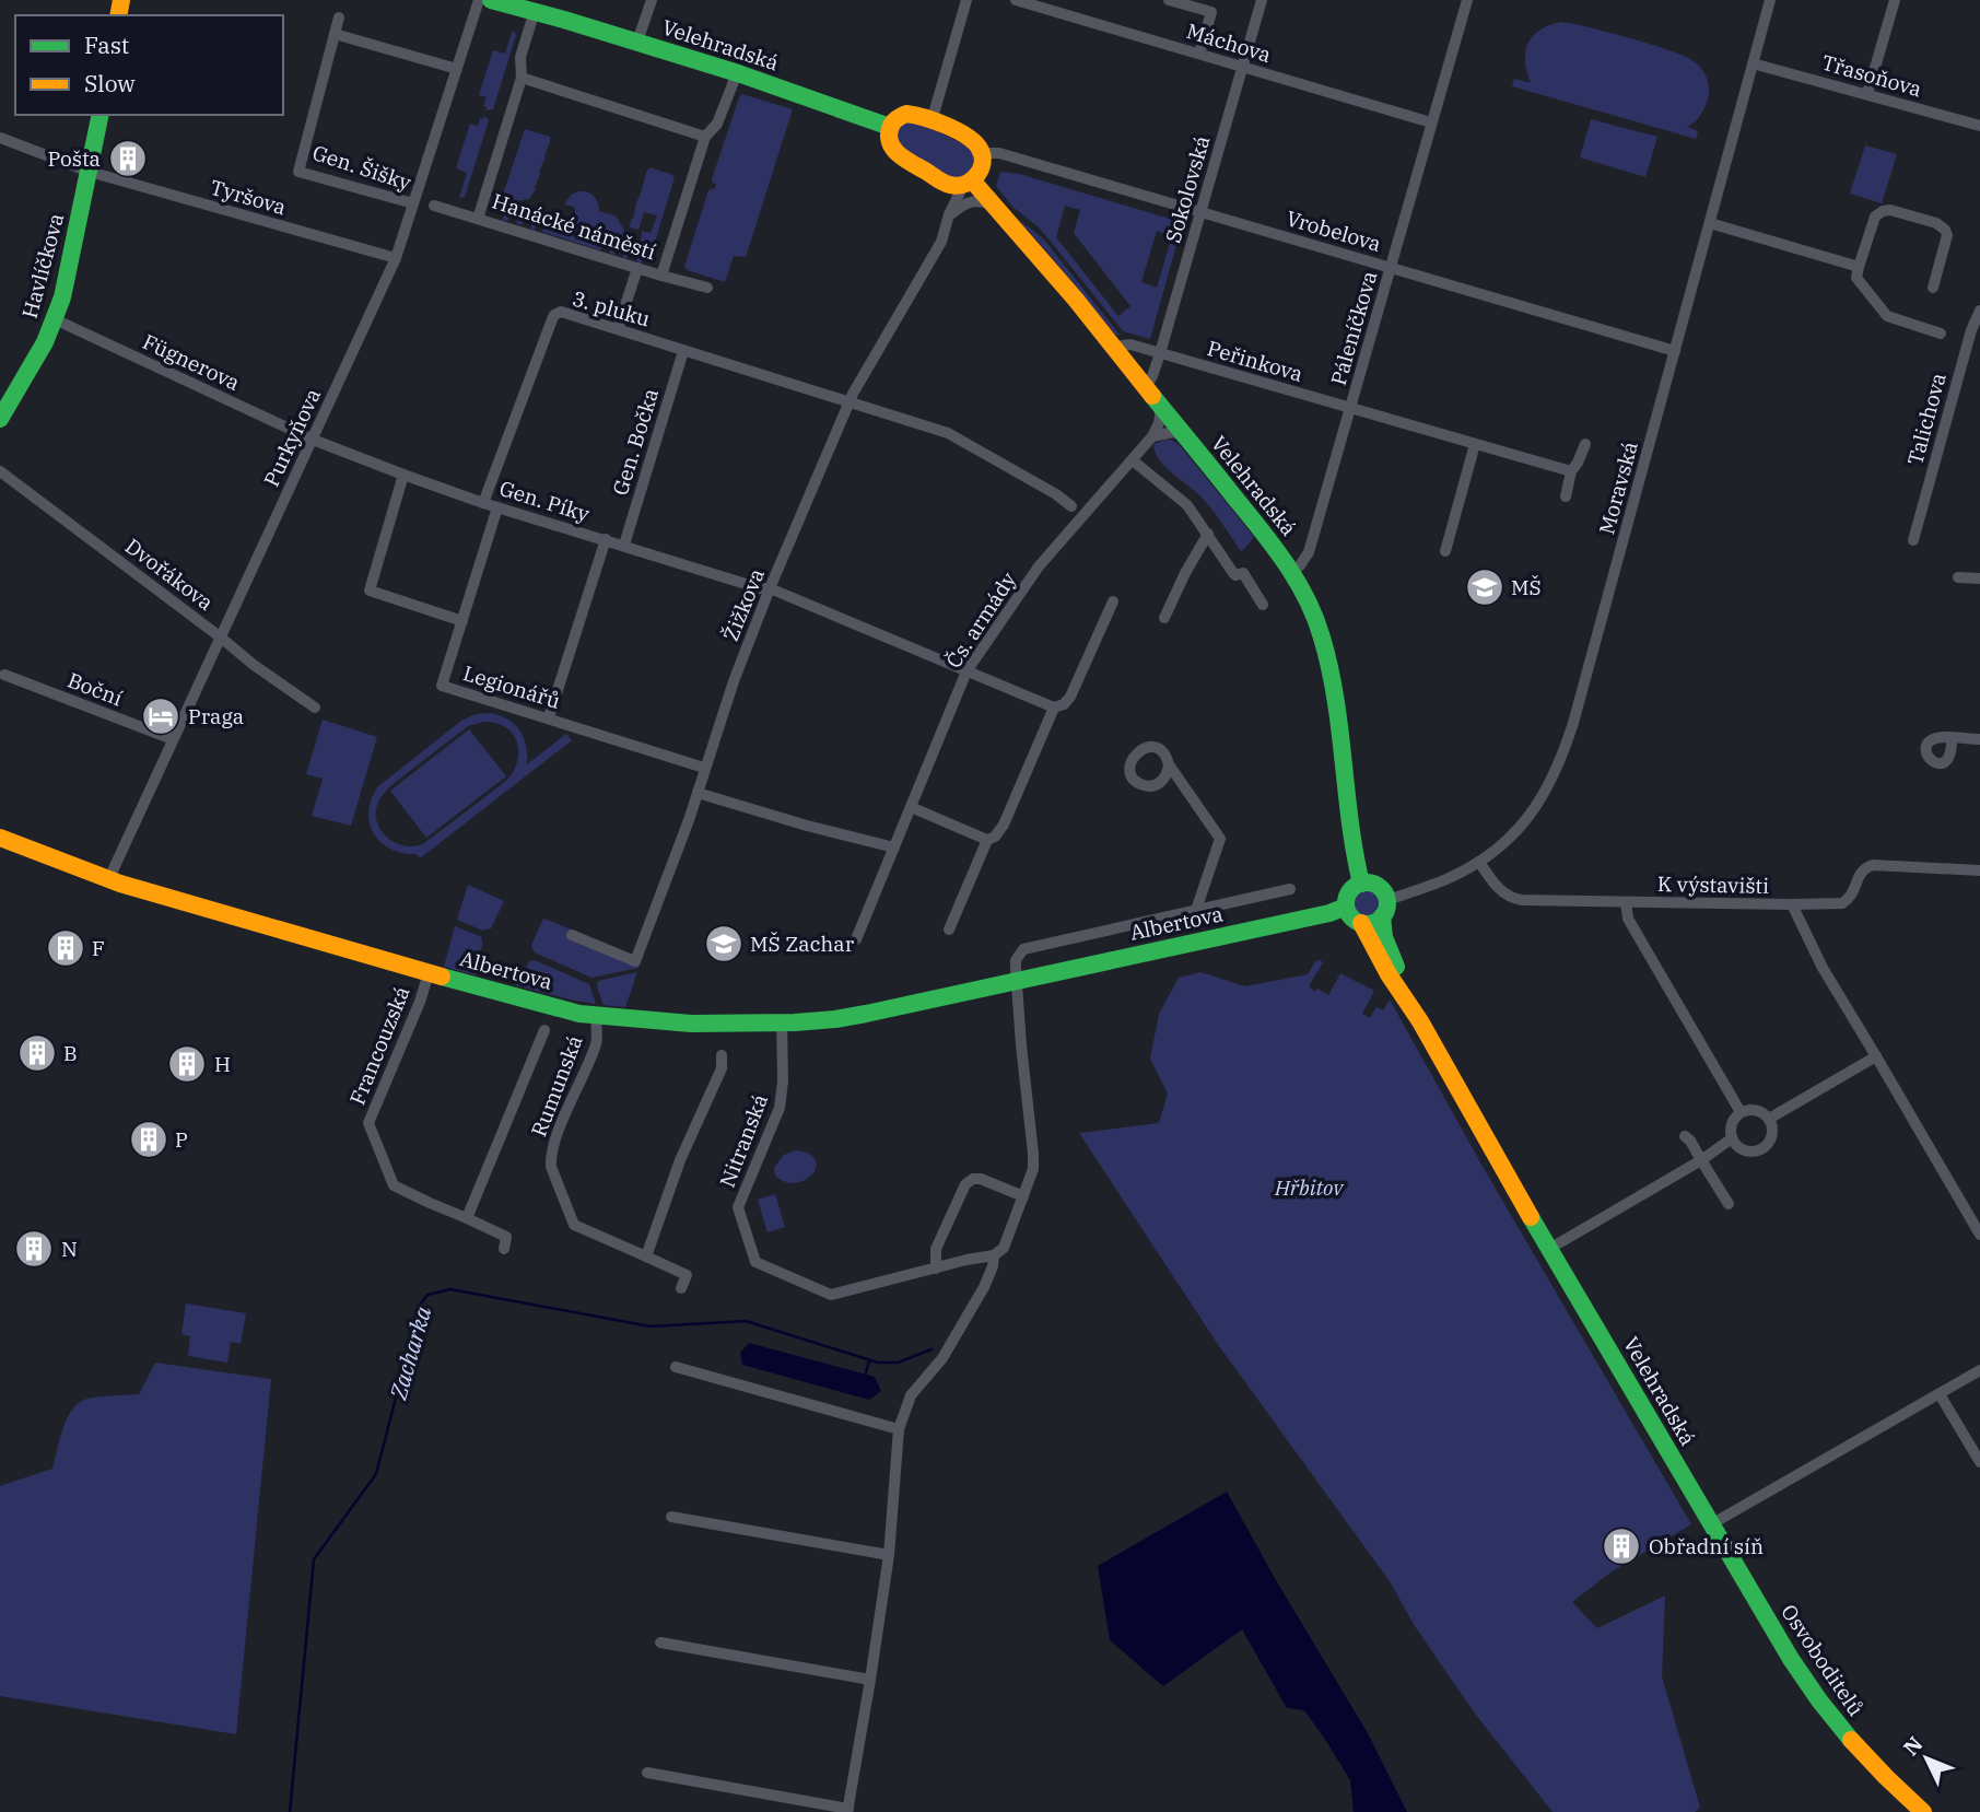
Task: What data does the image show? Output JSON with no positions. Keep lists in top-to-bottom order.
{
  "streets": {
    "main road": [
      "Velehradská",
      "Havlíčkova",
      "Albertova",
      "Osvoboditelů"
    ],
    "street": [
      "Máchova",
      "Třasoňova",
      "Gen. Šišky",
      "Sokolovská",
      "Tyršova",
      "Hanácké náměstí",
      "Vrobelova",
      "3. pluku",
      "Páleníčkova",
      "Peřinkova",
      "Fügnerova",
      "Talichova",
      "Purkyňova",
      "Gen. Bočka",
      "Moravská",
      "Gen. Píky",
      "Dvořákova",
      "Žižkova",
      "Čs. armády",
      "Legionářů",
      "Boční",
      "K výstavišti",
      "Francouzská",
      "Rumunská",
      "Nitranská"
    ]
  },
  "crossings": [
    ["Máchova", "Sokolovská"],
    ["Máchova", "Páleníčkova"],
    ["Velehradská", "Sokolovská"],
    ["Velehradská", "Hanácké náměstí"],
    ["Velehradská", "Páleníčkova"],
    ["Velehradská", "Peřinkova"],
    ["Velehradská", "Moravská"],
    ["Velehradská", "Žižkova"],
    ["Velehradská", "Albertova"],
    ["Velehradská", "Osvoboditelů"],
    ["Třasoňova", "Moravská"],
    ["Gen. Šišky", "Purkyňova"],
    ["Sokolovská", "Vrobelova"],
    ["Sokolovská", "Peřinkova"],
    ["Tyršova", "Havlíčkova"],
    ["Tyršova", "Purkyňova"],
    ["Vrobelova", "Páleníčkova"],
    ["Vrobelova", "Moravská"],
    ["Havlíčkova", "Fügnerova"],
    ["3. pluku", "Gen. Bočka"],
    ["3. pluku", "Gen. Píky"],
    ["3. pluku", "Žižkova"],
    ["Páleníčkova", "Peřinkova"],
    ["Fügnerova", "Purkyňova"],
    ["Fügnerova", "Gen. Píky"],
    ["Purkyňova", "Gen. Píky"],
    ["Purkyňova", "Dvořákova"],
    ["Purkyňova", "Boční"],
    ["Purkyňova", "Albertova"],
    ["Gen. Bočka", "Gen. Píky"],
    ["Moravská", "K výstavišti"],
    ["Moravská", "Albertova"],
    ["Gen. Píky", "Žižkova"],
    ["Gen. Píky", "Čs. armády"],
    ["Gen. Píky", "Legionářů"],
    ["Žižkova", "Legionářů"],
    ["Albertova", "Francouzská"],
    ["Albertova", "Rumunská"],
    ["Albertova", "Nitranská"]
  ],
  "water": ["Zacharka"],
  "parks": ["Hřbitov"],
  "places": {
    "building": [
      "Pošta",
      "F",
      "B",
      "H",
      "P",
      "N",
      "Obřadní síň"
    ],
    "school or university": ["MŠ", "MŠ Zachar"],
    "hotel": ["Praga"]
  },
  "legend": ["Fast", "Slow"],
  "north": "top left"
}
